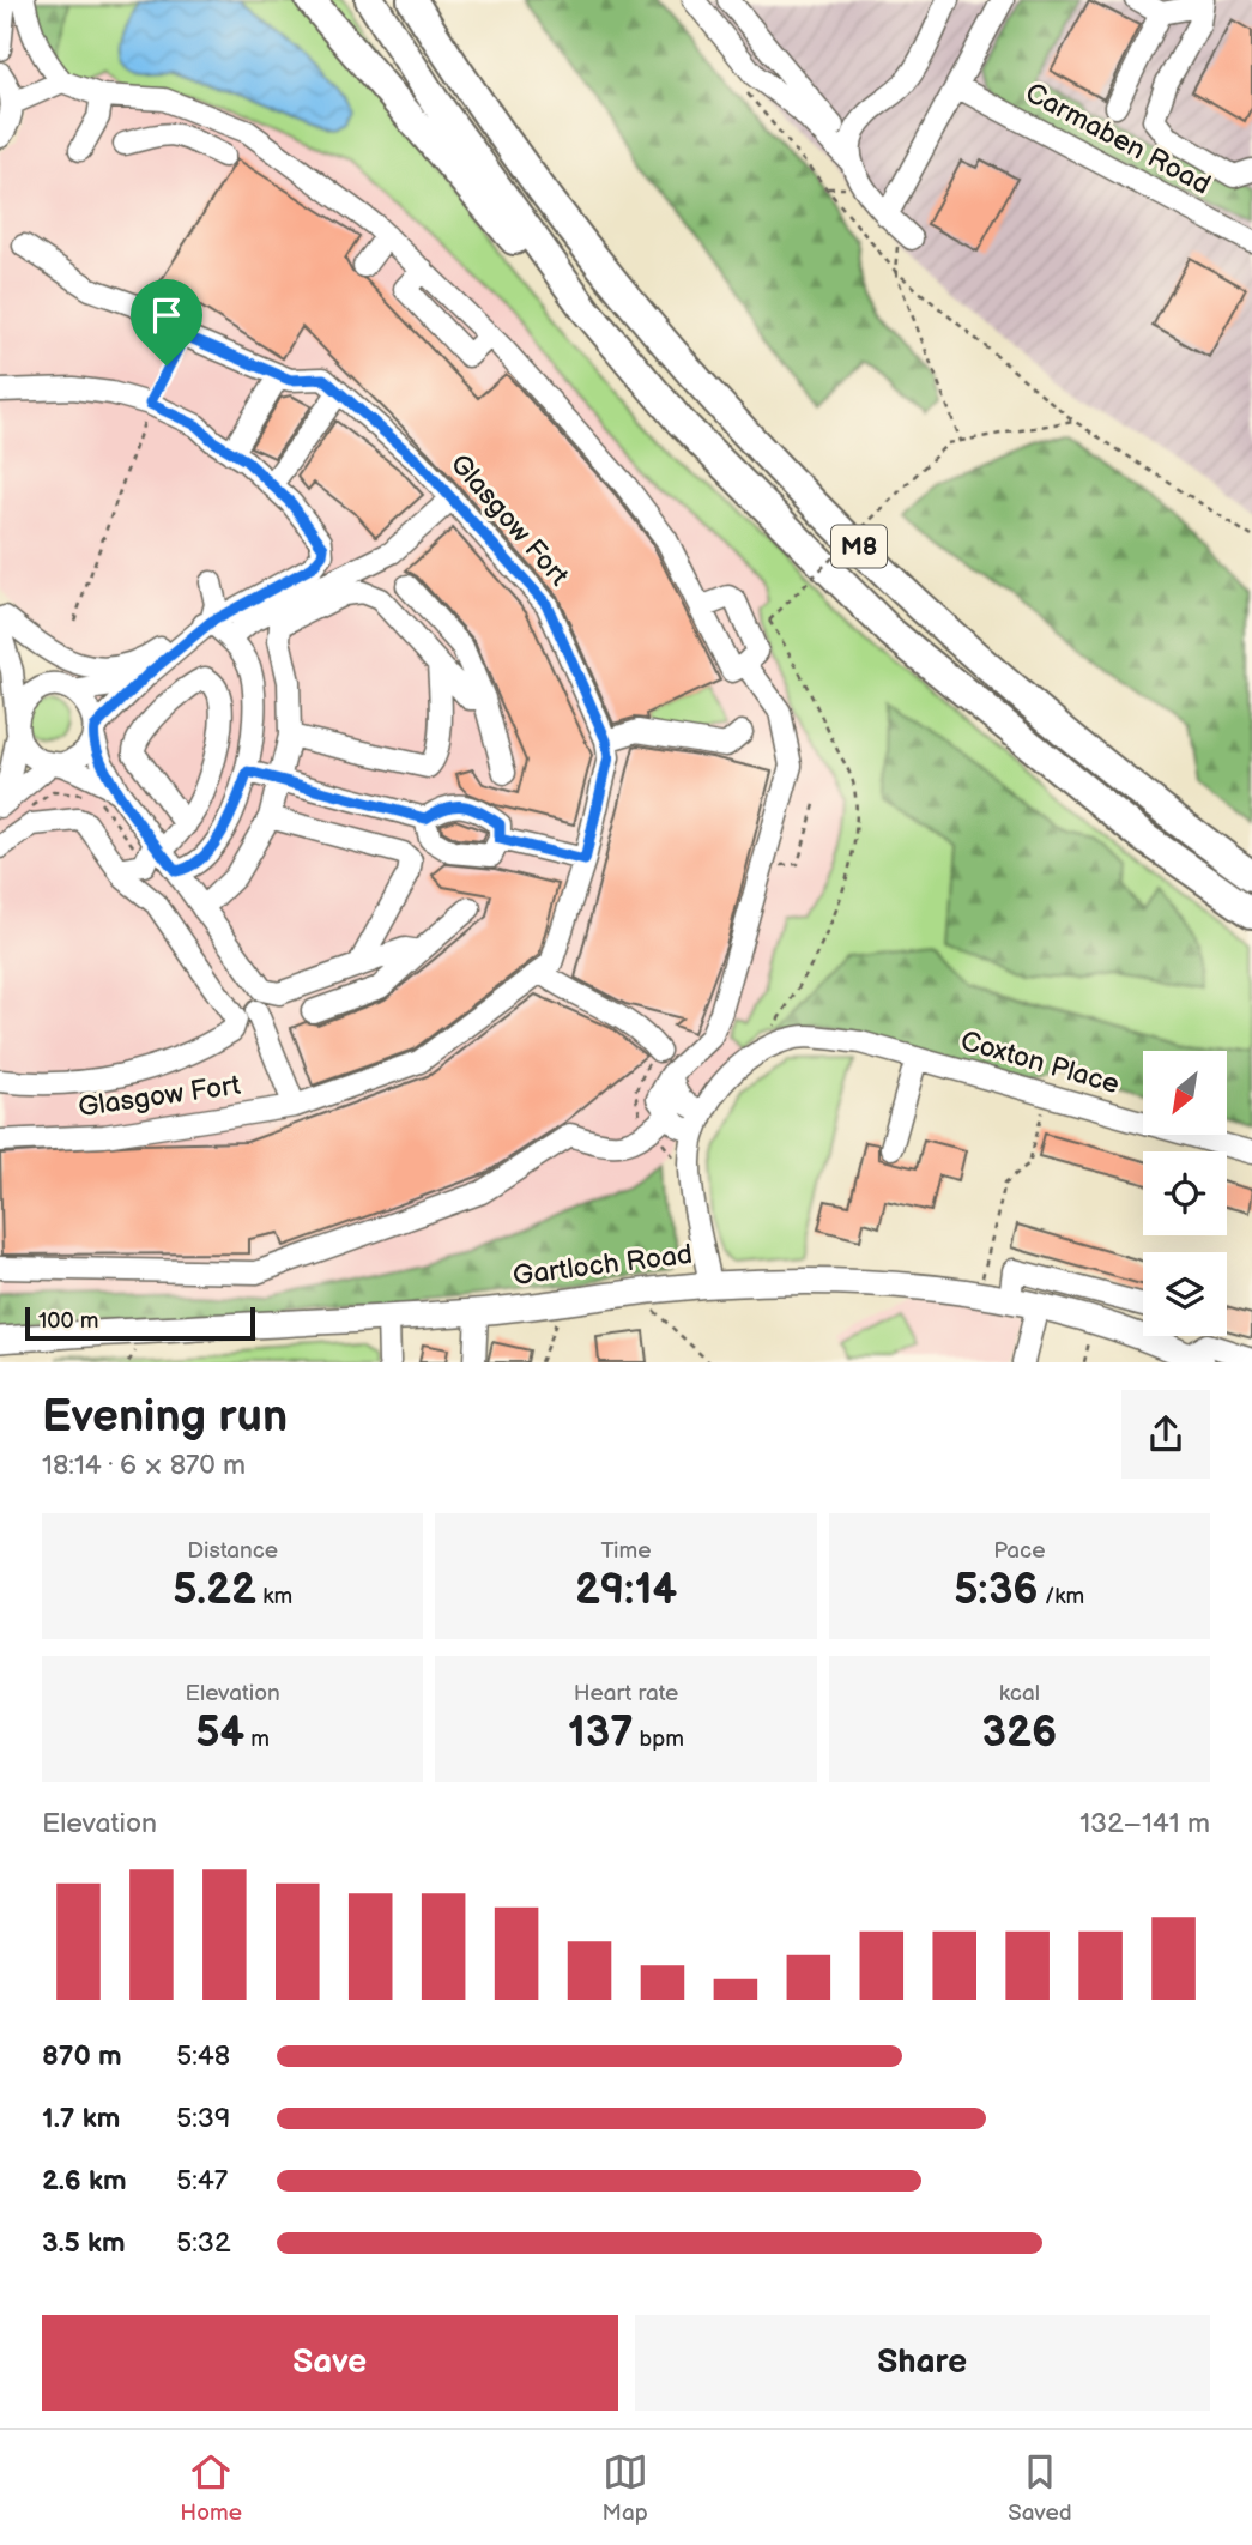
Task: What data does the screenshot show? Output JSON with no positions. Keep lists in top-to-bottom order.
{
  "streets": {
    "highway": ["M8"],
    "main road": ["Gartloch Road"],
    "street": ["Carmaben Road", "Glasgow Fort", "Coxton Place"]
  },
  "scale_bar": "100 m",
  "north": "bottom left",
  "page": {
    "scale": "100 m",
    "heading": ["Evening run", "18:14 · 6 × 870 m"],
    "stats": [
      ["Distance", "5.22 km"],
      ["Time", "29:14"],
      ["Pace", "5:36 /km"],
      ["Elevation", "54 m"],
      ["Heart rate", "137 bpm"],
      ["kcal", "326"]
    ],
    "chart": ["Elevation", "132–141 m"],
    "list": [
      {
        "name": "870 m",
        "note": "5:48"
      },
      {
        "name": "1.7 km",
        "note": "5:39"
      },
      {
        "name": "2.6 km",
        "note": "5:47"
      },
      {
        "name": "3.5 km",
        "note": "5:32"
      }
    ],
    "buttons": ["Save", "Share"],
    "tabs": ["Home", "Map", "Saved"]
  }
}
